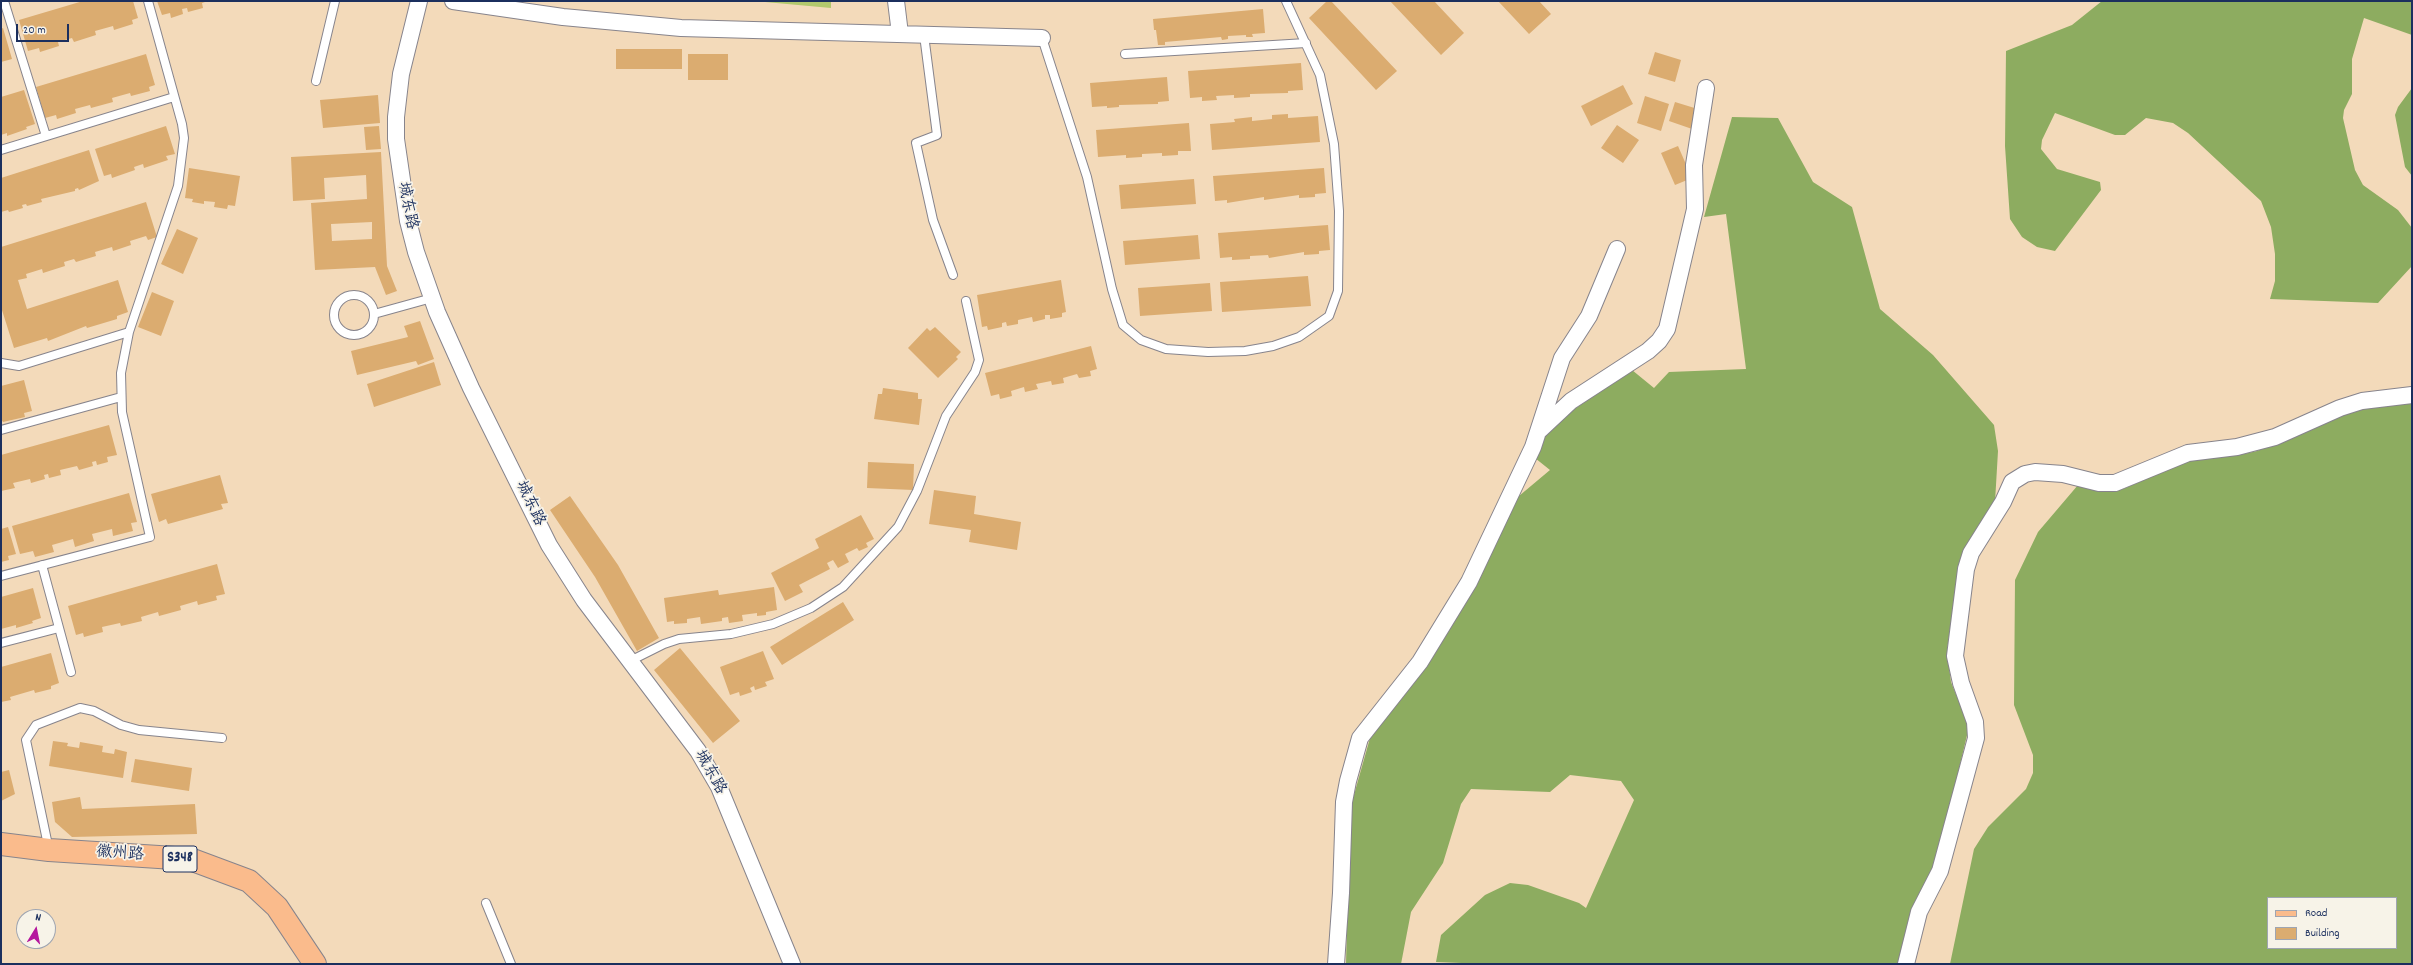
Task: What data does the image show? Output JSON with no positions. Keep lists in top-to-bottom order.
{
  "streets": {
    "main road": ["徽州路", "S348"],
    "street": ["城东路"]
  },
  "legend": ["Road", "Building"],
  "scale_bar": "20 m",
  "north": "top"
}
